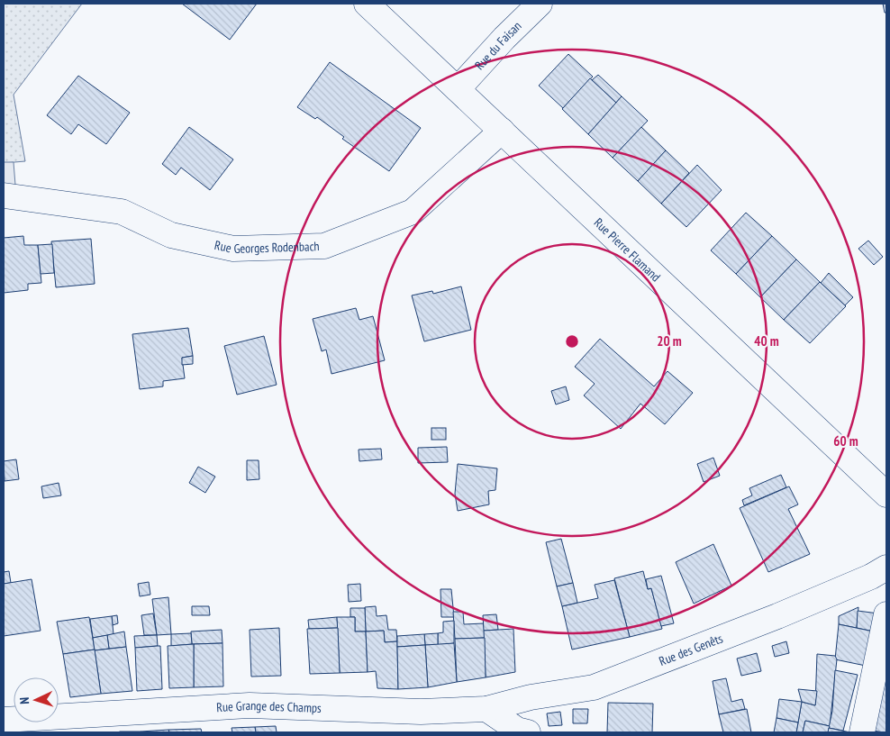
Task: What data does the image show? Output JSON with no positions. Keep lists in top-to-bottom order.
{
  "streets": {
    "street": [
      "Rue du Faisan",
      "Rue Georges Rodenbach",
      "Rue Pierre Flamand",
      "Rue des Genêts",
      "Rue Grange des Champs"
    ]
  },
  "crossings": [
    ["Rue du Faisan", "Rue Pierre Flamand"],
    ["Rue Georges Rodenbach", "Rue Pierre Flamand"],
    ["Rue des Genêts", "Rue Grange des Champs"]
  ],
  "north": "left",
  "rings": ["20 m", "40 m", "60 m"]
}
